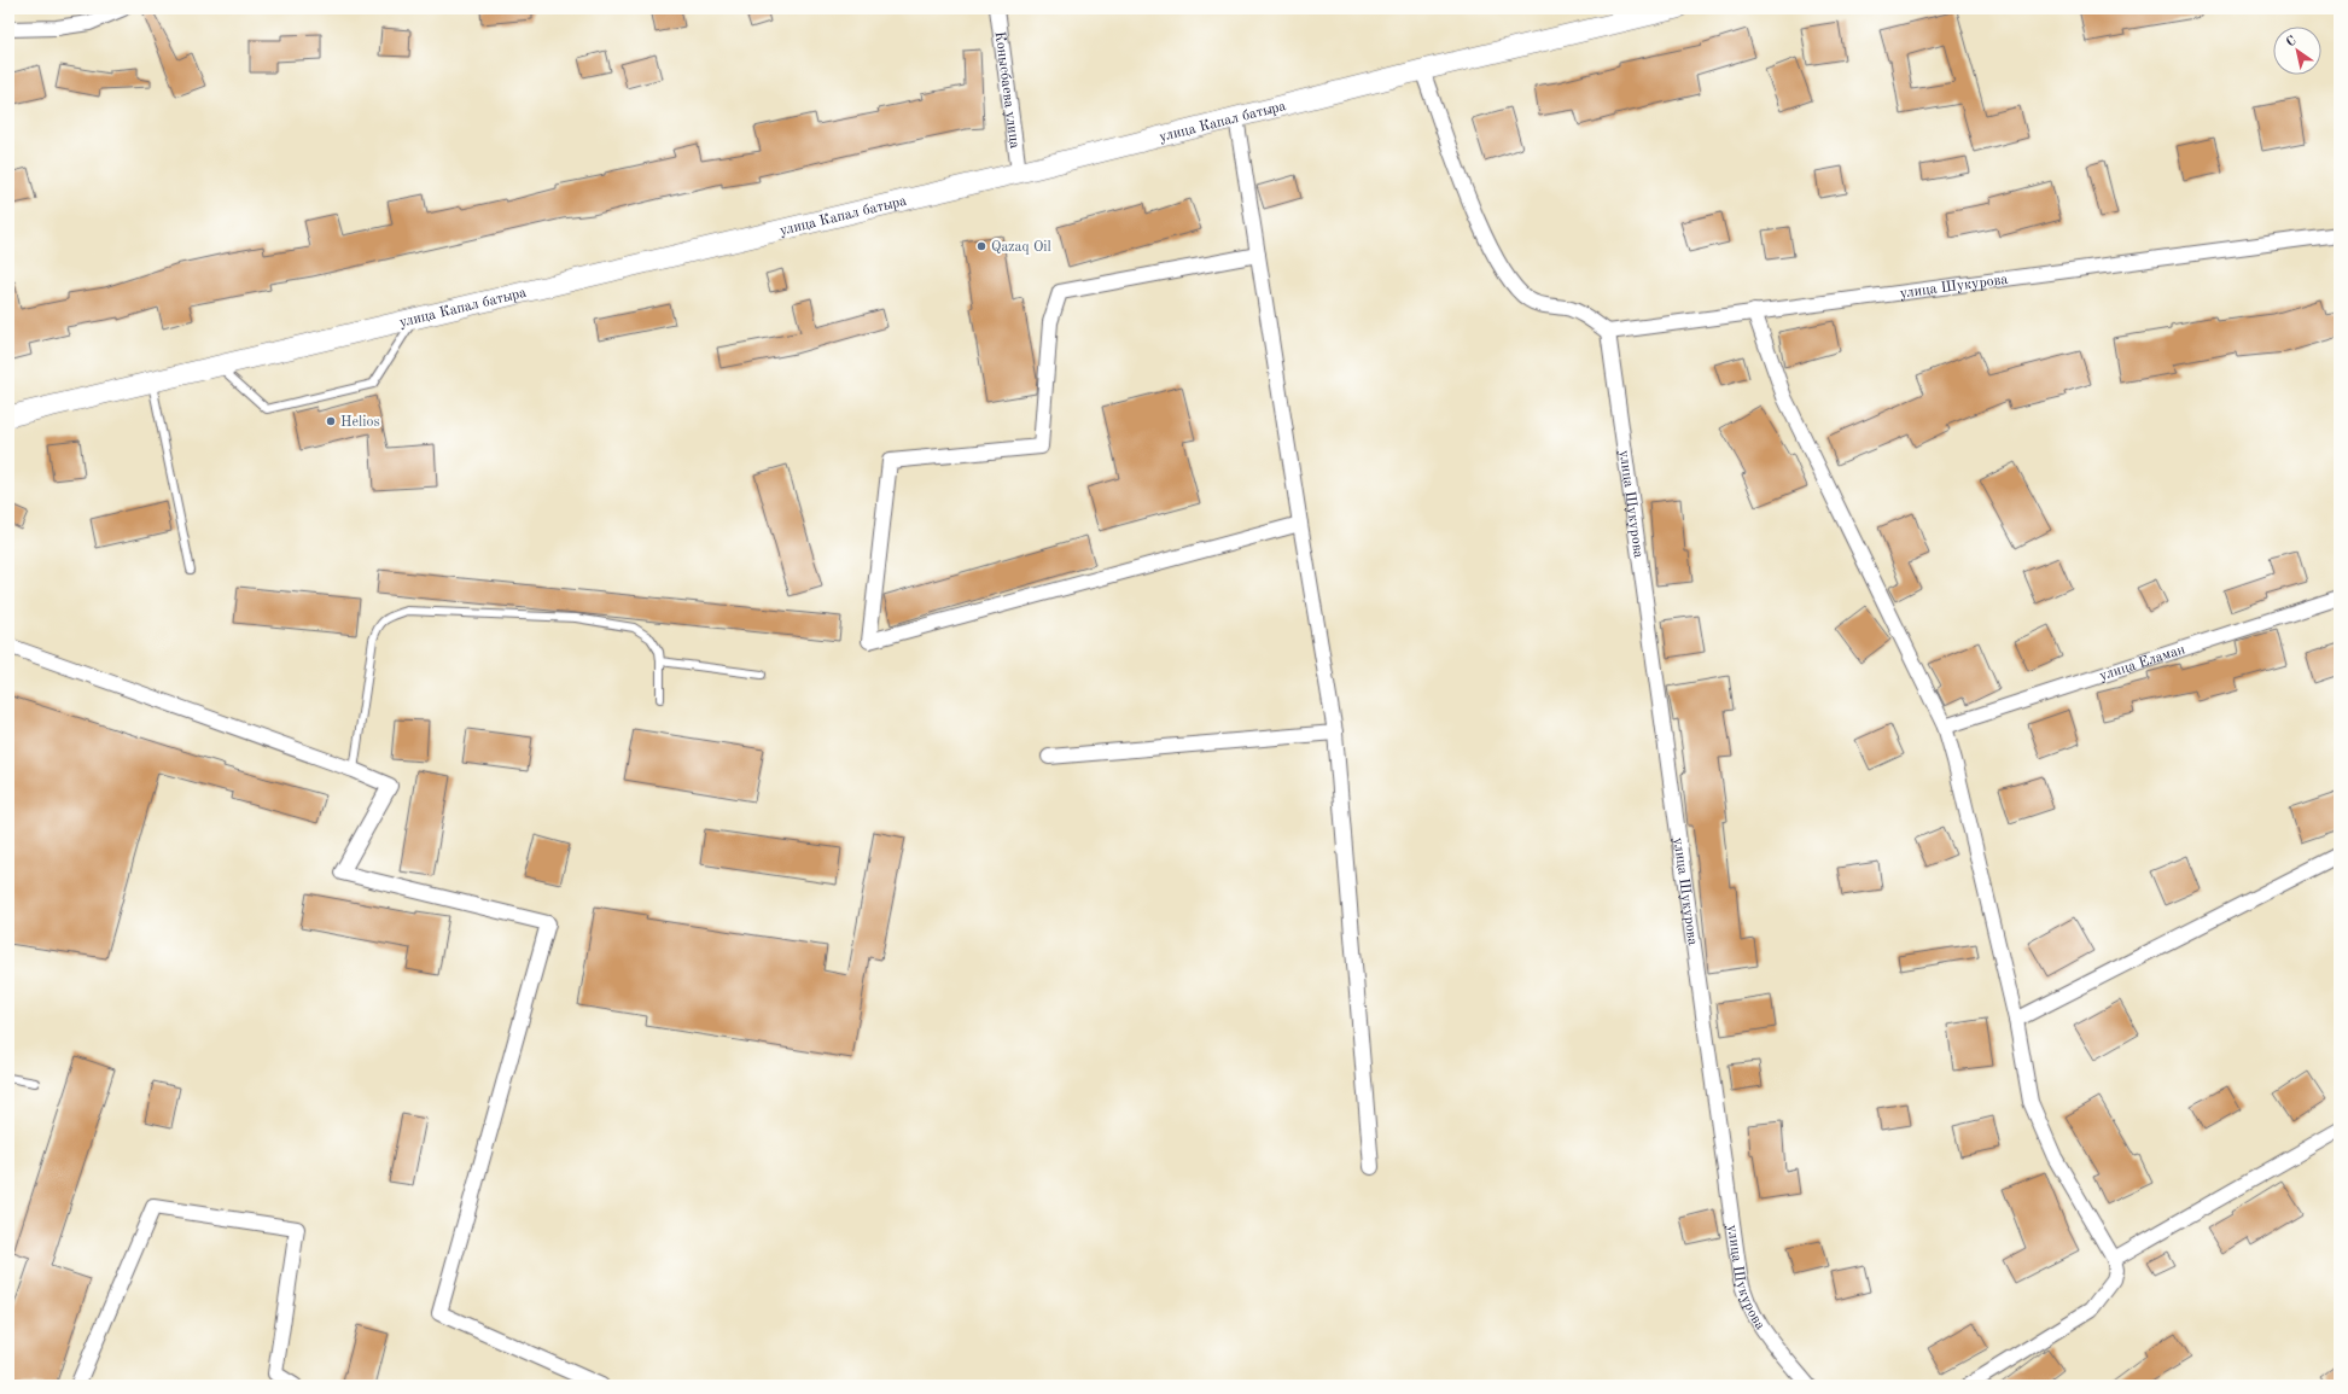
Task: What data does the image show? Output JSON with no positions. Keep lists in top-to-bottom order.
{
  "streets": {
    "main road": ["улица Капал батыра"],
    "street": ["Конысбаева улица", "улица Шукурова", "улица Еламан"]
  },
  "crossings": [
    ["Конысбаева улица", "улица Капал батыра"]
  ],
  "places": ["Qazaq Oil", "Helios"],
  "north": "top left"
}
